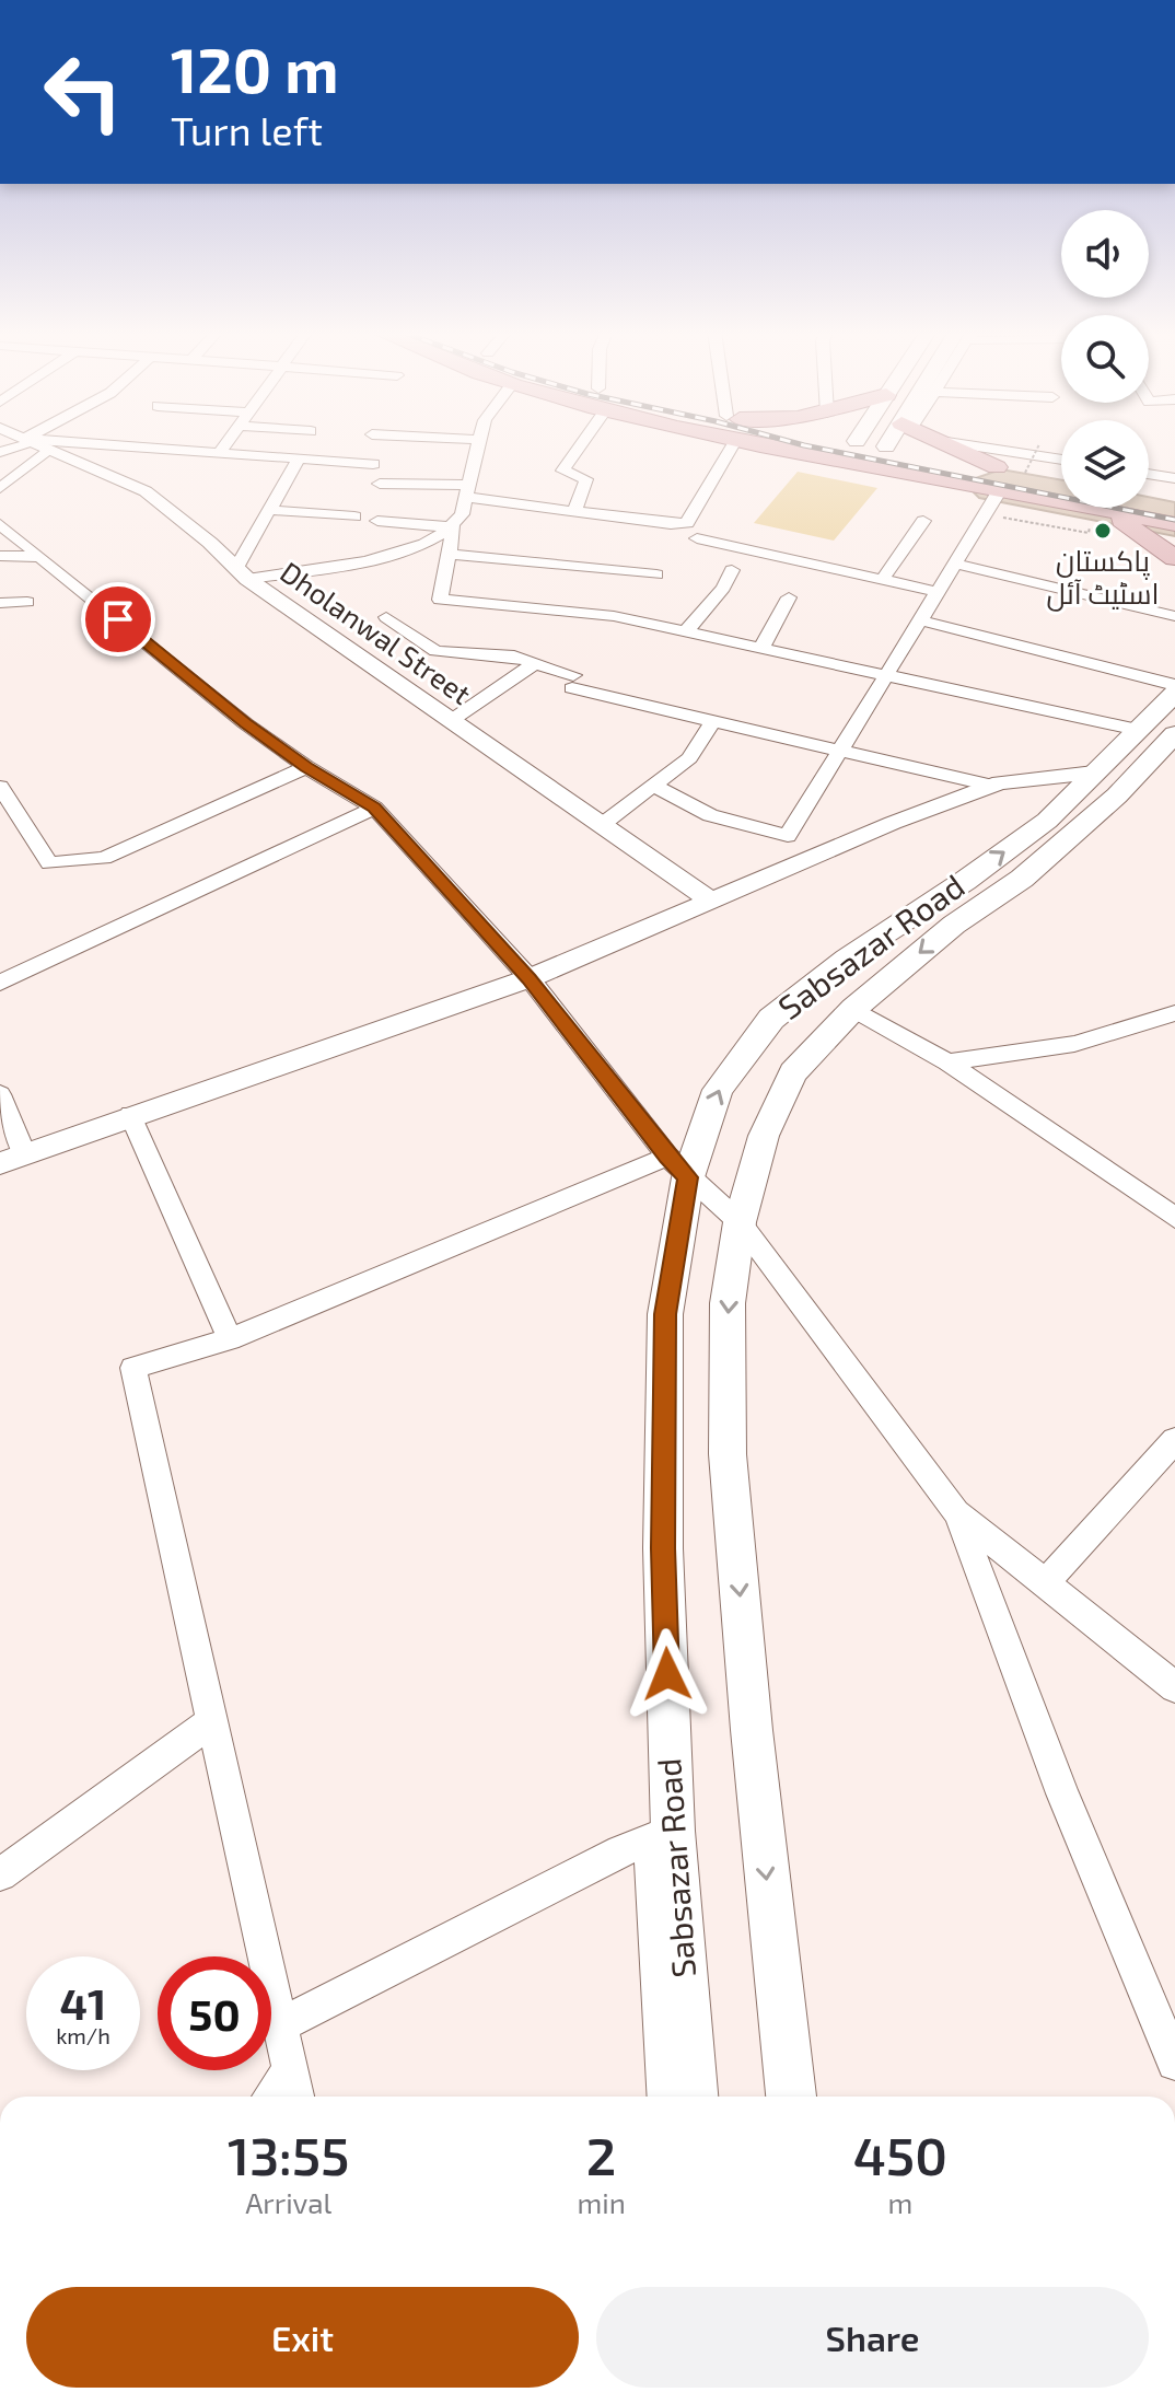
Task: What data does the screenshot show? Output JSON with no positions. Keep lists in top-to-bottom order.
{
  "streets": {
    "main road": ["Sabsazar Road"],
    "street": ["Dholanwal Street"]
  },
  "places": ["پاکستان اسٹیٹ آئل"],
  "page": {
    "turn": ["120 m", "Turn left"],
    "speed": "41 km/h",
    "limit": "50",
    "eta": [
      "13:55",
      "Arrival",
      "2",
      "min",
      "450",
      "m"
    ],
    "buttons": ["Exit", "Share"]
  }
}
